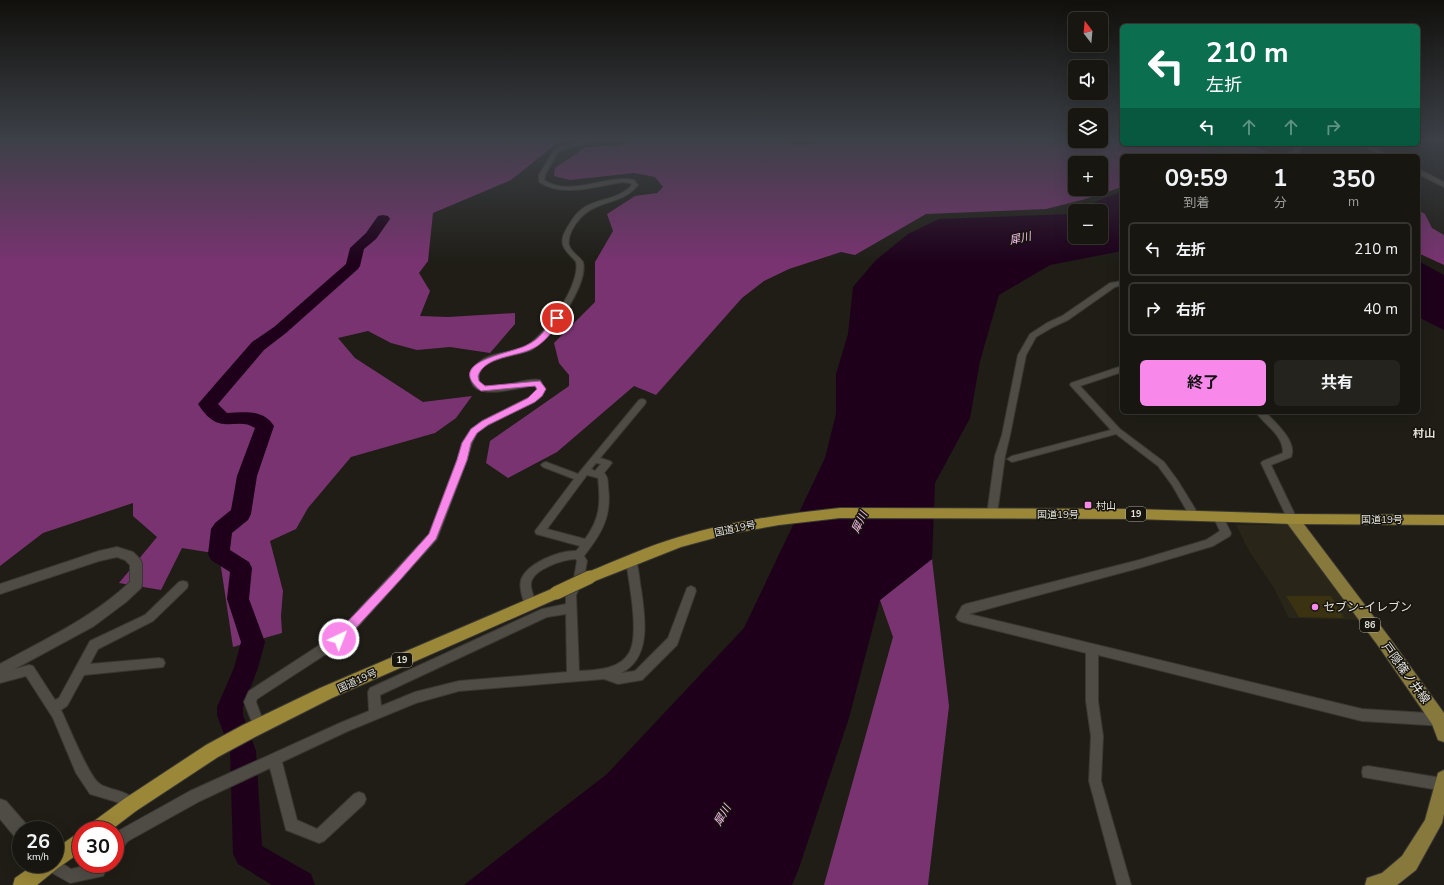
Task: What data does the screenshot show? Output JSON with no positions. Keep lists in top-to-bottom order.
{
  "streets": {
    "highway": ["国道19号", "19"],
    "main road": ["86", "戸隠篠ノ井線"]
  },
  "crossings": [
    ["国道19号", "戸隠篠ノ井線"]
  ],
  "districts": ["村山"],
  "water": ["犀川"],
  "places": {
    "transit": ["村山"],
    "other": ["セブン-イレブン"]
  },
  "north": "top",
  "page": {
    "map_buttons": ["+", "−"],
    "turn": ["210 m", "左折"],
    "eta": [
      "09:59",
      "到着",
      "1",
      "分",
      "350",
      "m"
    ],
    "list": [
      {
        "name": "左折",
        "value": "210 m"
      },
      {
        "name": "右折",
        "value": "40 m"
      }
    ],
    "buttons": ["終了", "共有"],
    "speed": "26 km/h",
    "limit": "30"
  }
}
